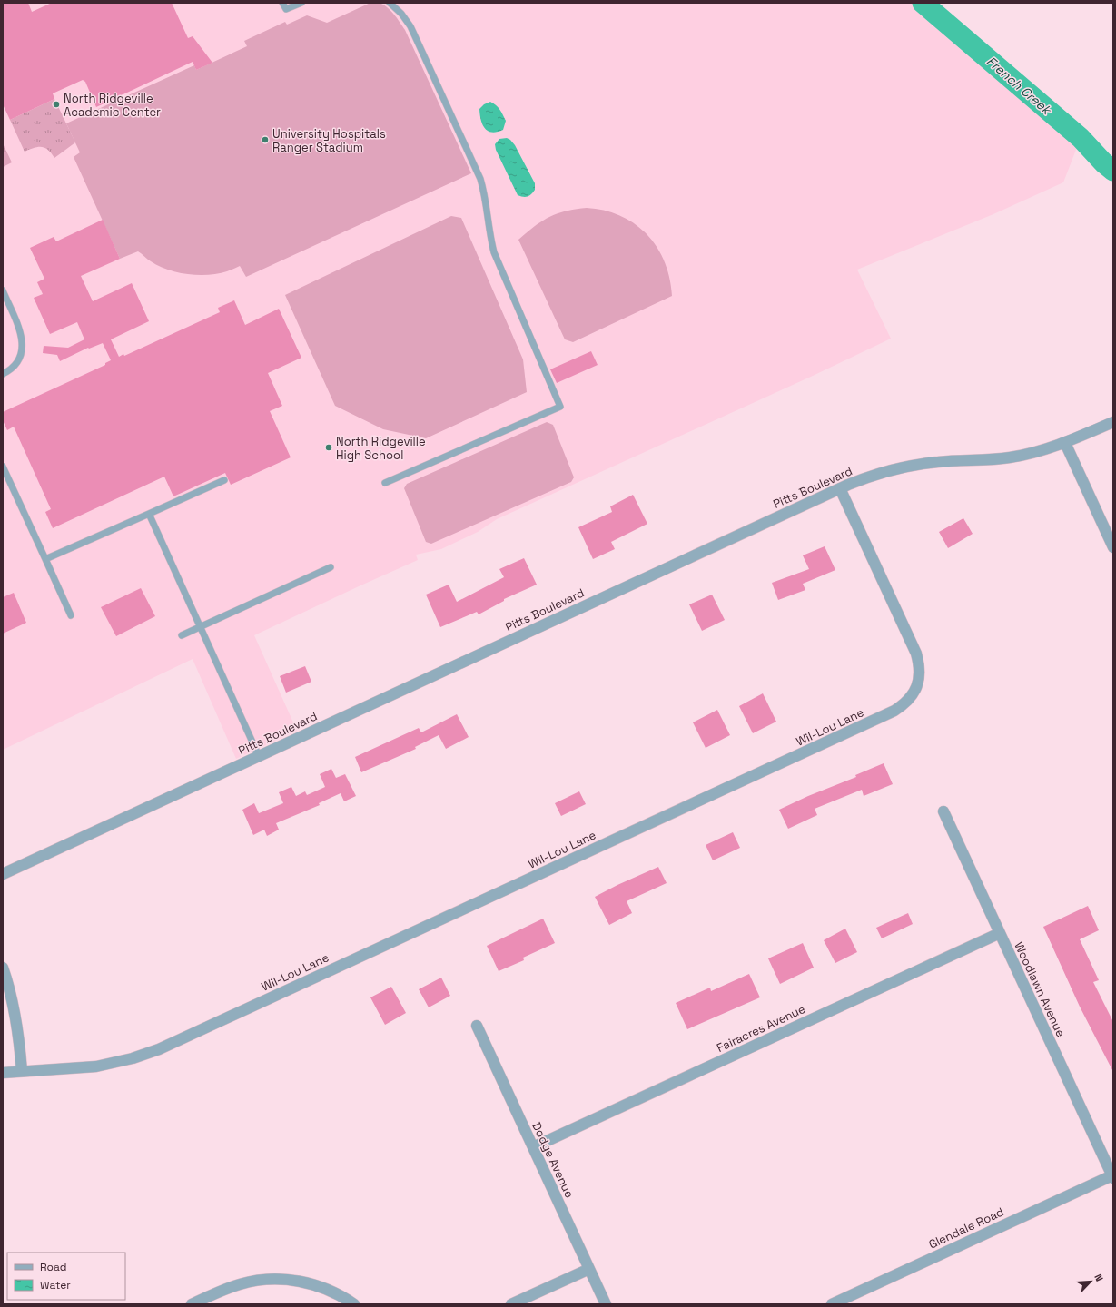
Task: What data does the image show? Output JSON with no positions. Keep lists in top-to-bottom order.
{
  "streets": {
    "street": [
      "Pitts Boulevard",
      "Wil-Lou Lane",
      "Woodlawn Avenue",
      "Fairacres Avenue",
      "Dodge Avenue",
      "Glendale Road"
    ]
  },
  "crossings": [
    ["Pitts Boulevard", "Wil-Lou Lane"],
    ["Woodlawn Avenue", "Fairacres Avenue"],
    ["Woodlawn Avenue", "Glendale Road"],
    ["Fairacres Avenue", "Dodge Avenue"]
  ],
  "water": ["French Creek"],
  "places": ["North Ridgeville Academic Center", "University Hospitals Ranger Stadium", "North Ridgeville High School"],
  "legend": ["Road", "Water"],
  "north": "top right"
}
